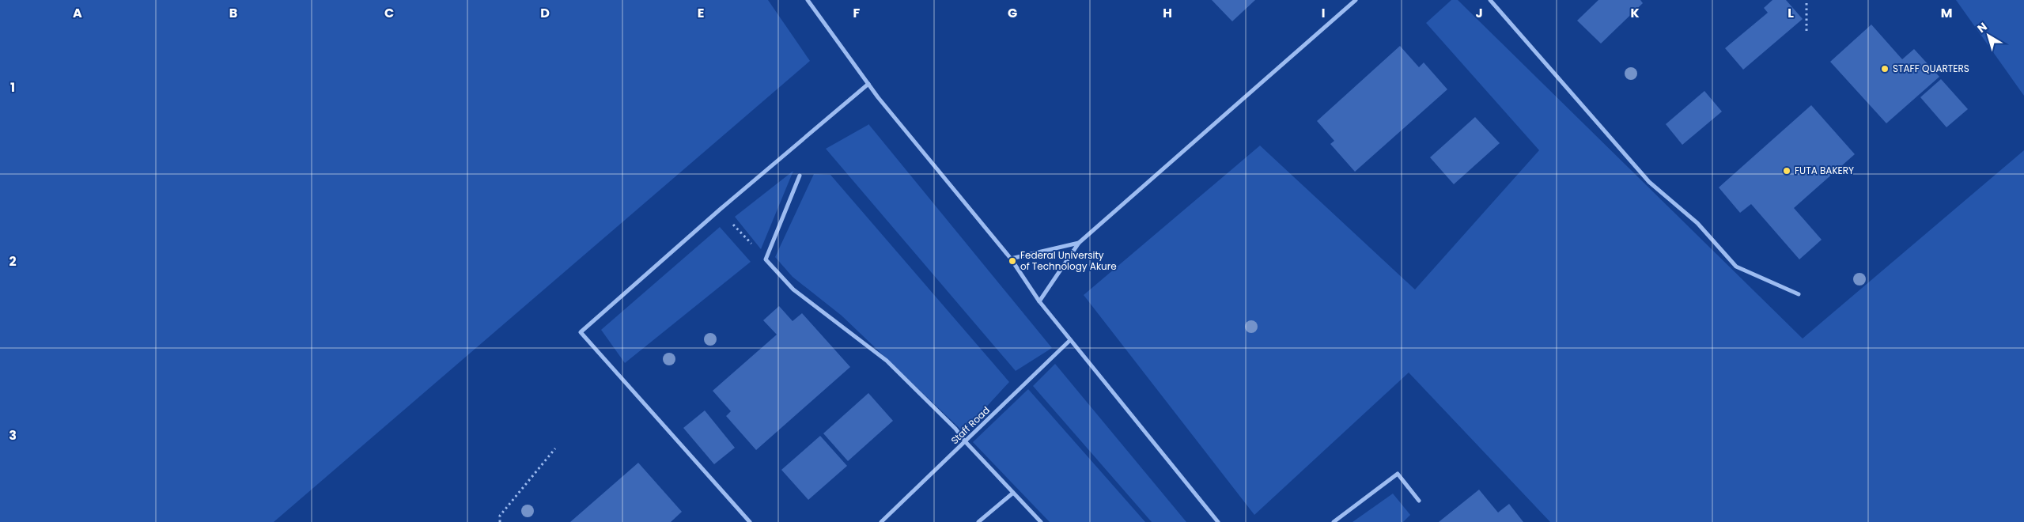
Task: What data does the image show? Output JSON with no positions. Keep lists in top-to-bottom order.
{
  "streets": {
    "street": ["Staff Road"]
  },
  "places": ["STAFF QUARTERS", "FUTA BAKERY", "Federal University of Technology Akure"],
  "north": "top left",
  "grid": {
    "columns": [
      "A",
      "B",
      "C",
      "D",
      "E",
      "F",
      "G",
      "H",
      "I",
      "J",
      "K",
      "L",
      "M"
    ],
    "rows": ["1", "2", "3"]
  }
}
